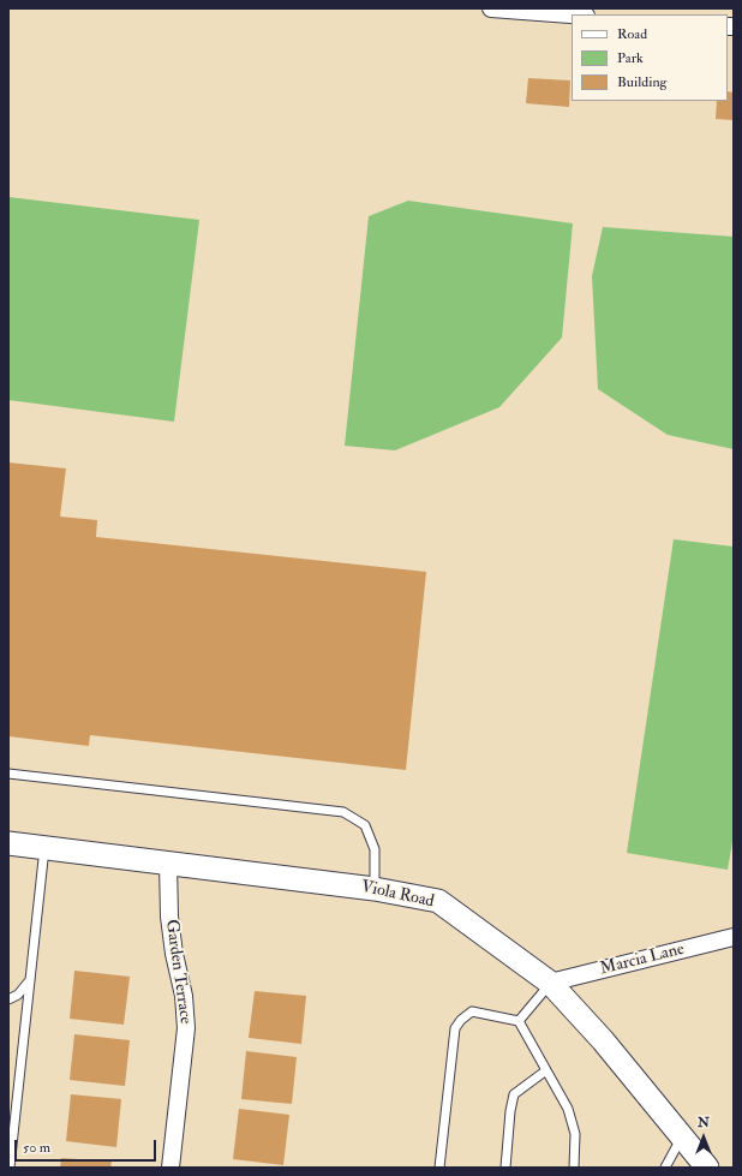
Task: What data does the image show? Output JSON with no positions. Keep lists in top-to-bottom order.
{
  "streets": {
    "street": ["Viola Road", "Marcia Lane", "Garden Terrace"]
  },
  "crossings": [
    ["Viola Road", "Marcia Lane"],
    ["Viola Road", "Garden Terrace"]
  ],
  "legend": ["Road", "Park", "Building"],
  "scale_bar": "50 m",
  "north": "top"
}
